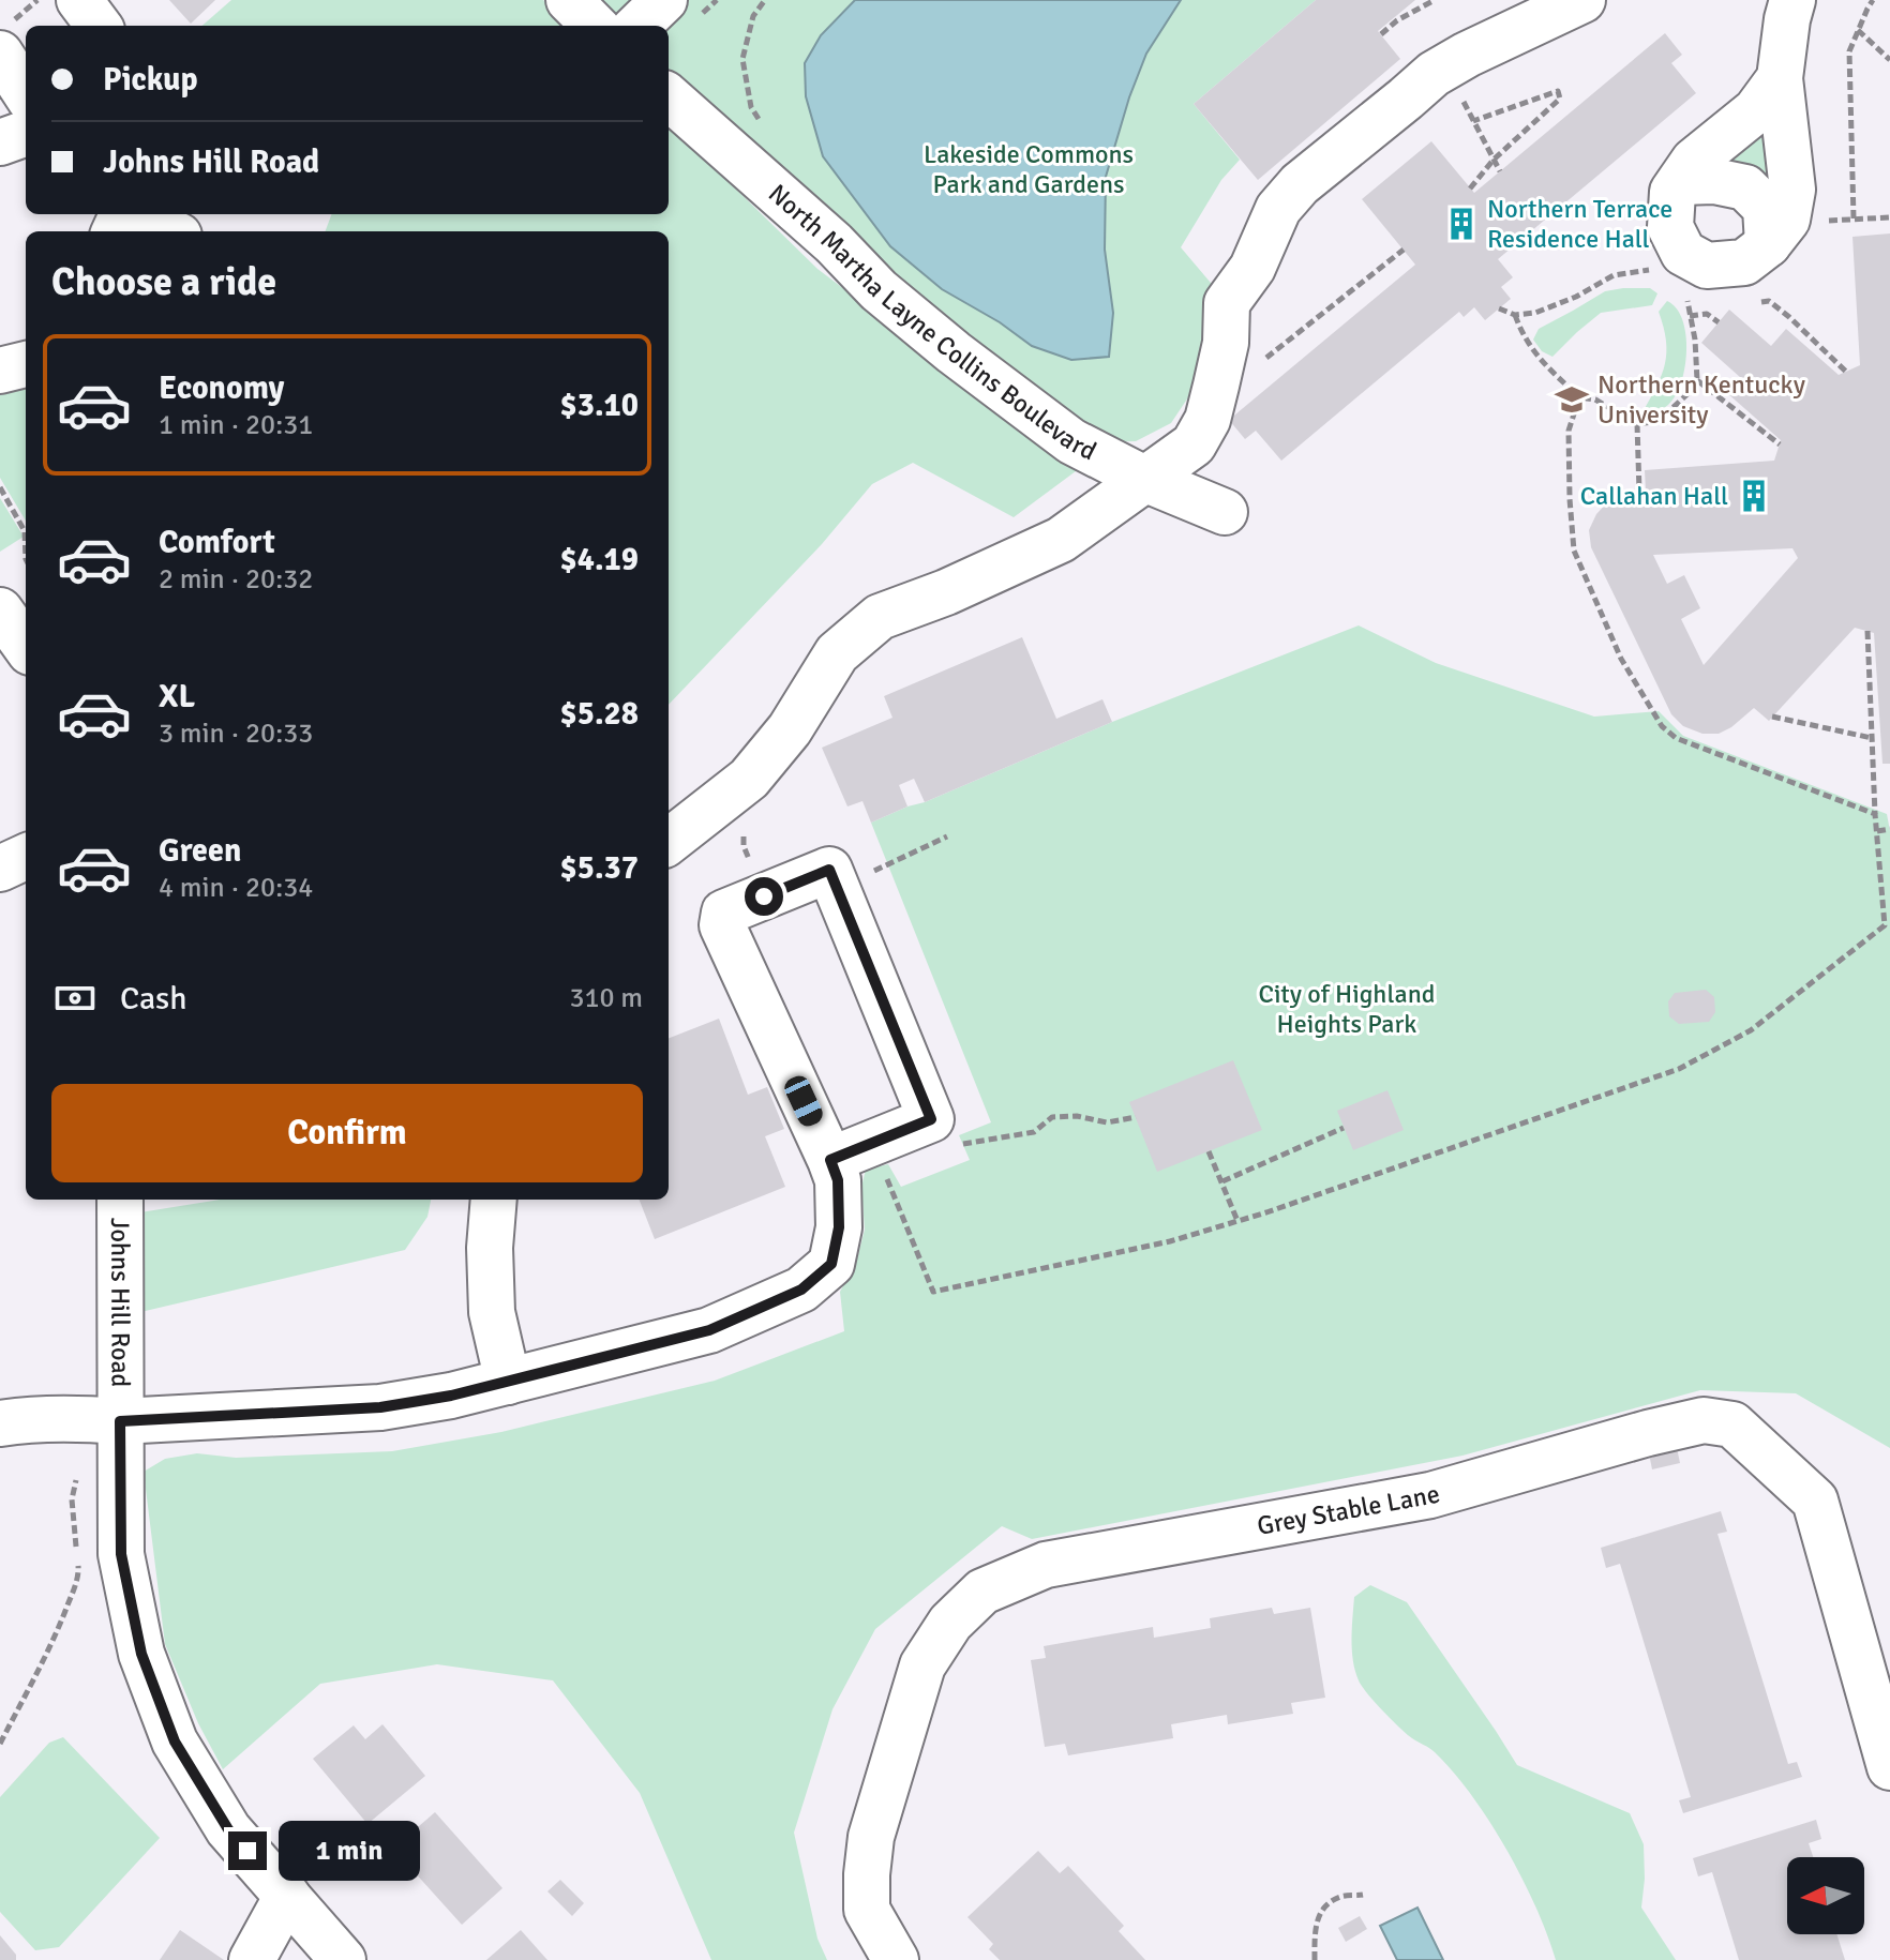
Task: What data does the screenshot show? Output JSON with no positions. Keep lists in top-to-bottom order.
{
  "streets": {
    "street": ["North Martha Layne Collins Boulevard", "Johns Hill Road", "Grey Stable Lane"]
  },
  "parks": ["Lakeside Commons Park and Gardens", "City of Highland Heights Park"],
  "places": {
    "building": ["Northern Terrace Residence Hall", "Callahan Hall"],
    "school or university": ["Northern Kentucky University"]
  },
  "north": "left",
  "page": {
    "banner": ["Pickup", "Johns Hill Road"],
    "heading": "Choose a ride",
    "list": [
      {
        "name": "Economy",
        "note": "1 min · 20:31",
        "value": "$3.10"
      },
      {
        "name": "Comfort",
        "note": "2 min · 20:32",
        "value": "$4.19"
      },
      {
        "name": "XL",
        "note": "3 min · 20:33",
        "value": "$5.28"
      },
      {
        "name": "Green",
        "note": "4 min · 20:34",
        "value": "$5.37"
      }
    ],
    "pay": ["Cash", "310 m"],
    "buttons": "Confirm",
    "bubble": "1 min"
  }
}
